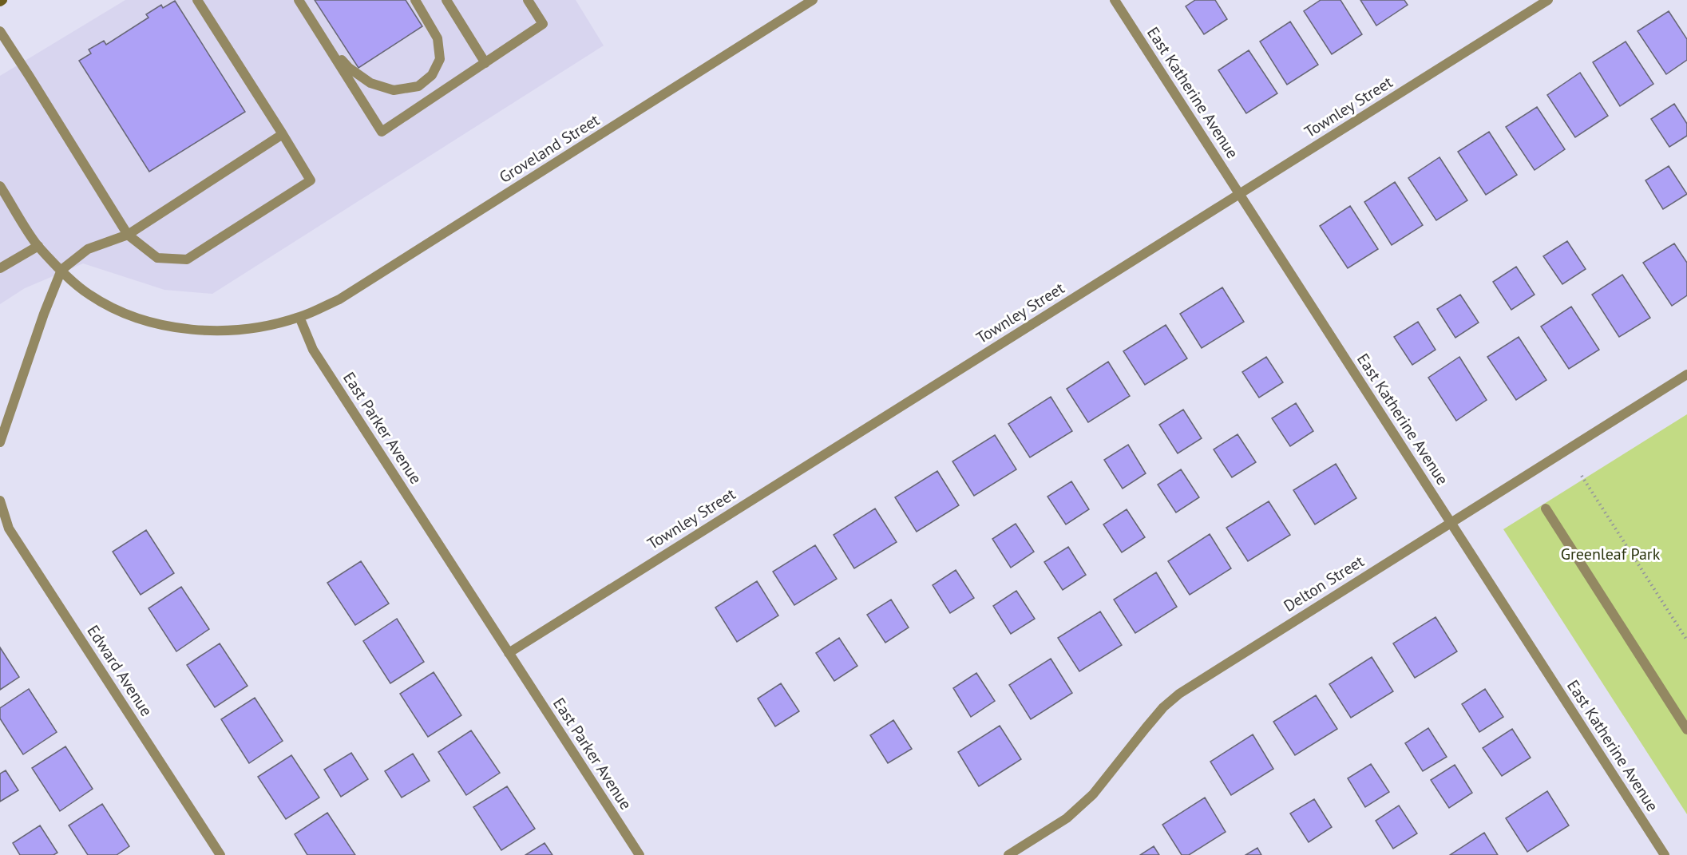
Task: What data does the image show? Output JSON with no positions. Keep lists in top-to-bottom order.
{
  "streets": {
    "street": [
      "East Katherine Avenue",
      "Townley Street",
      "Groveland Street",
      "East Parker Avenue",
      "Delton Street",
      "Edward Avenue"
    ]
  },
  "crossings": [
    ["East Katherine Avenue", "Townley Street"],
    ["East Katherine Avenue", "Delton Street"],
    ["Townley Street", "East Parker Avenue"],
    ["Groveland Street", "East Parker Avenue"]
  ],
  "parks": ["Greenleaf Park"]
}
